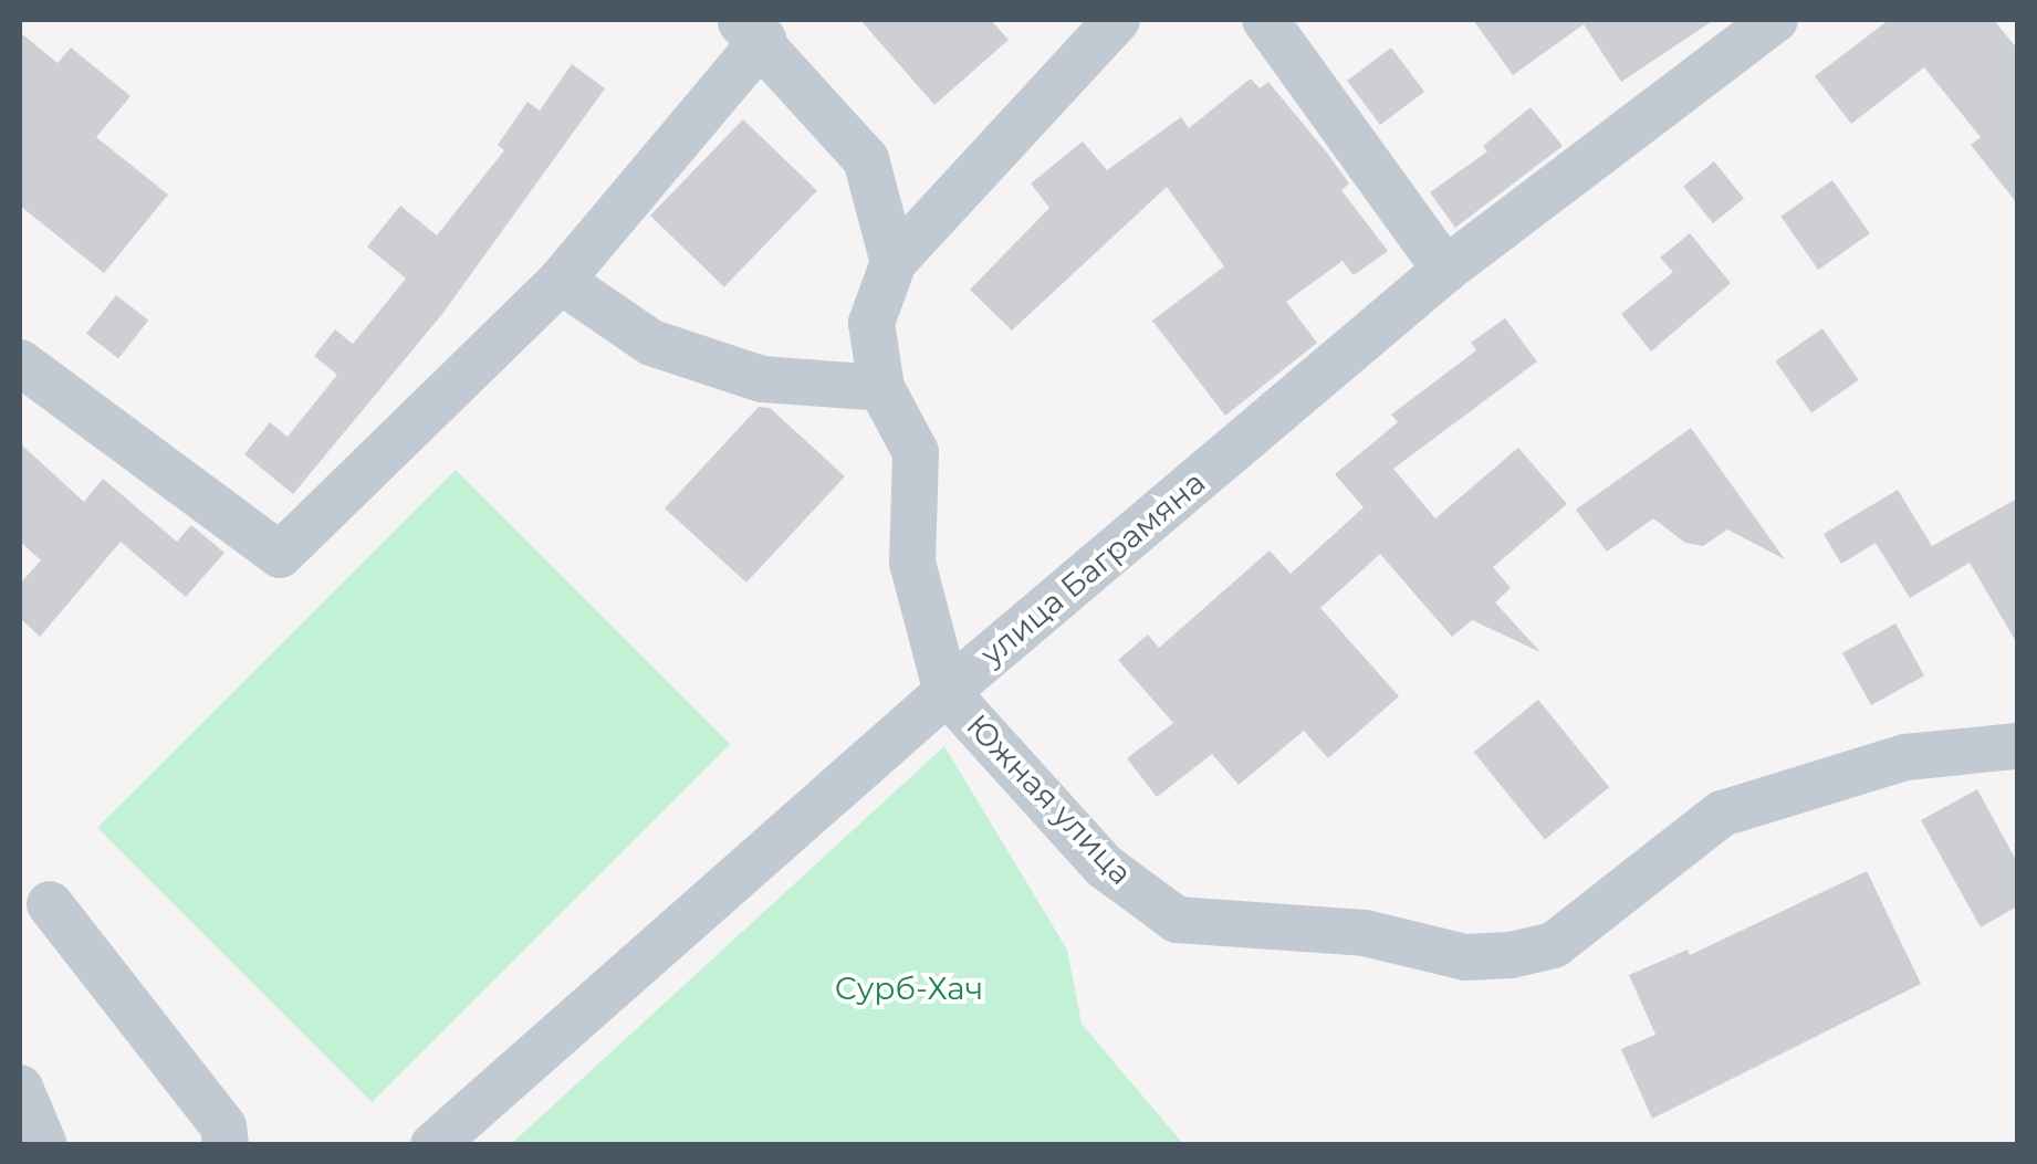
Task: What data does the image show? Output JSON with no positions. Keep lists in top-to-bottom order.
{
  "streets": {
    "street": ["улица Баграмяна", "Южная улица"]
  },
  "crossings": [
    ["улица Баграмяна", "Южная улица"]
  ],
  "parks": ["Сурб-Хач"]
}
